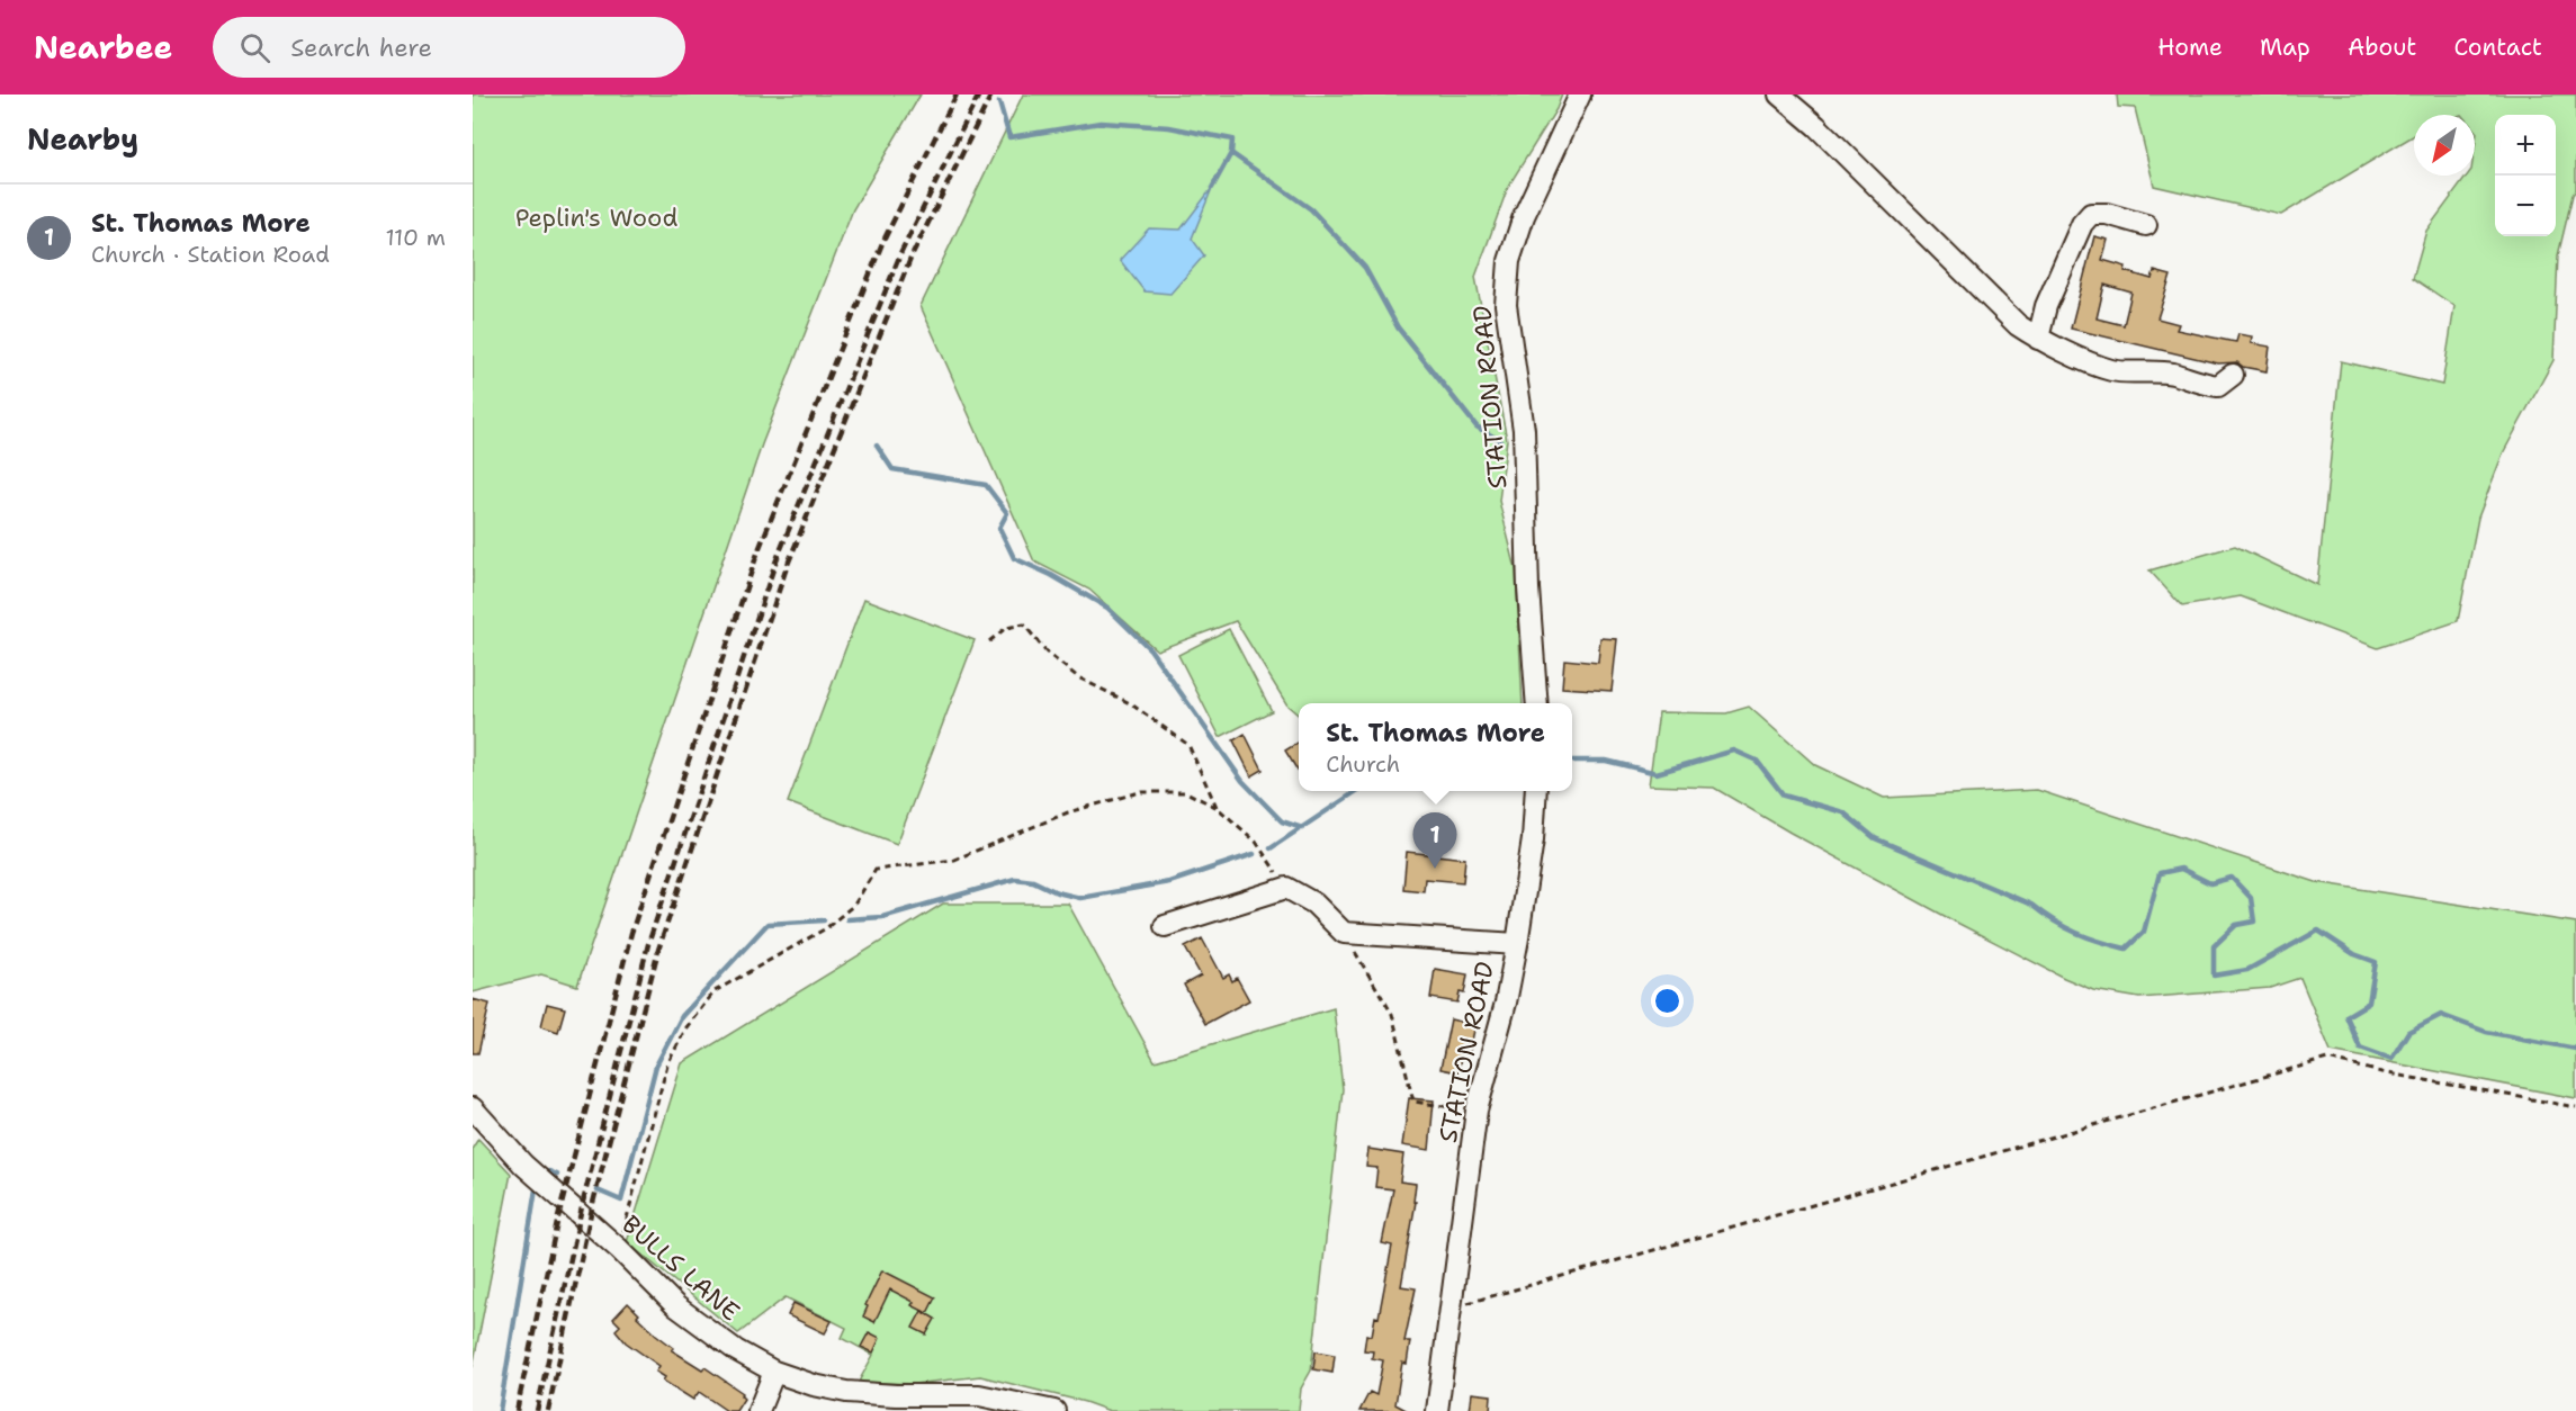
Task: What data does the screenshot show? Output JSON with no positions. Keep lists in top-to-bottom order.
{
  "streets": {
    "street": ["STATION ROAD", "BULLS LANE"]
  },
  "parks": ["Peplin's Wood"],
  "north": "bottom left",
  "page": {
    "header": "Nearbee",
    "search": "Search here",
    "nav": [
      "Home",
      "Map",
      "About",
      "Contact"
    ],
    "heading": "Nearby",
    "map_buttons": ["+", "−"],
    "list": [
      {
        "mark": "1",
        "name": "St. Thomas More",
        "note": "Church · Station Road",
        "value": "110 m"
      }
    ],
    "popup": ["St. Thomas More", "Church"],
    "pins": "1"
  }
}
